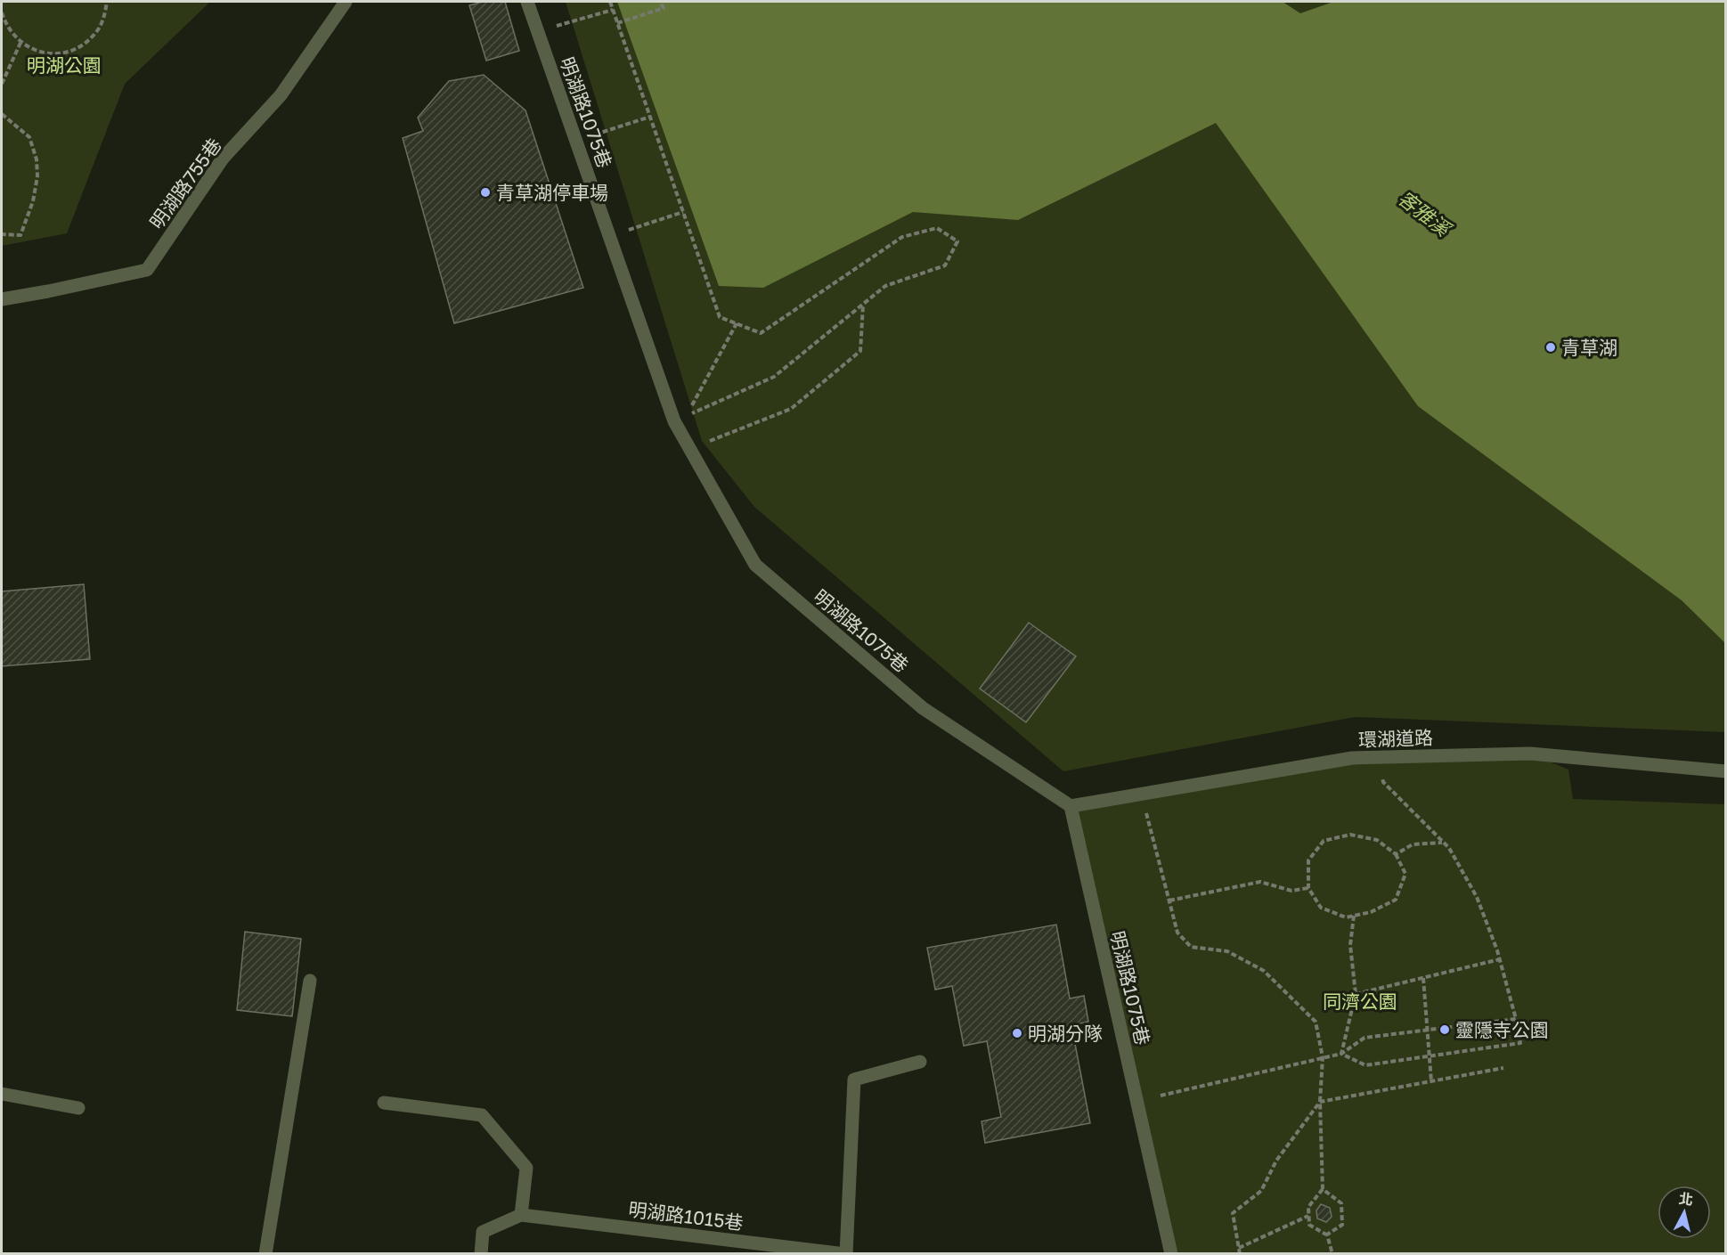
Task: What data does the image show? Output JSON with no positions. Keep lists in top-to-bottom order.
{
  "streets": {
    "street": [
      "明湖路1075巷",
      "明湖路755巷",
      "環湖道路",
      "明湖路1015巷"
    ]
  },
  "crossings": [
    ["明湖路1075巷", "環湖道路"]
  ],
  "water": ["客雅溪"],
  "parks": ["明湖公園", "同濟公園"],
  "places": [
    "青草湖停車場",
    "青草湖",
    "靈隱寺公園",
    "明湖分隊"
  ],
  "north": "top"
}
